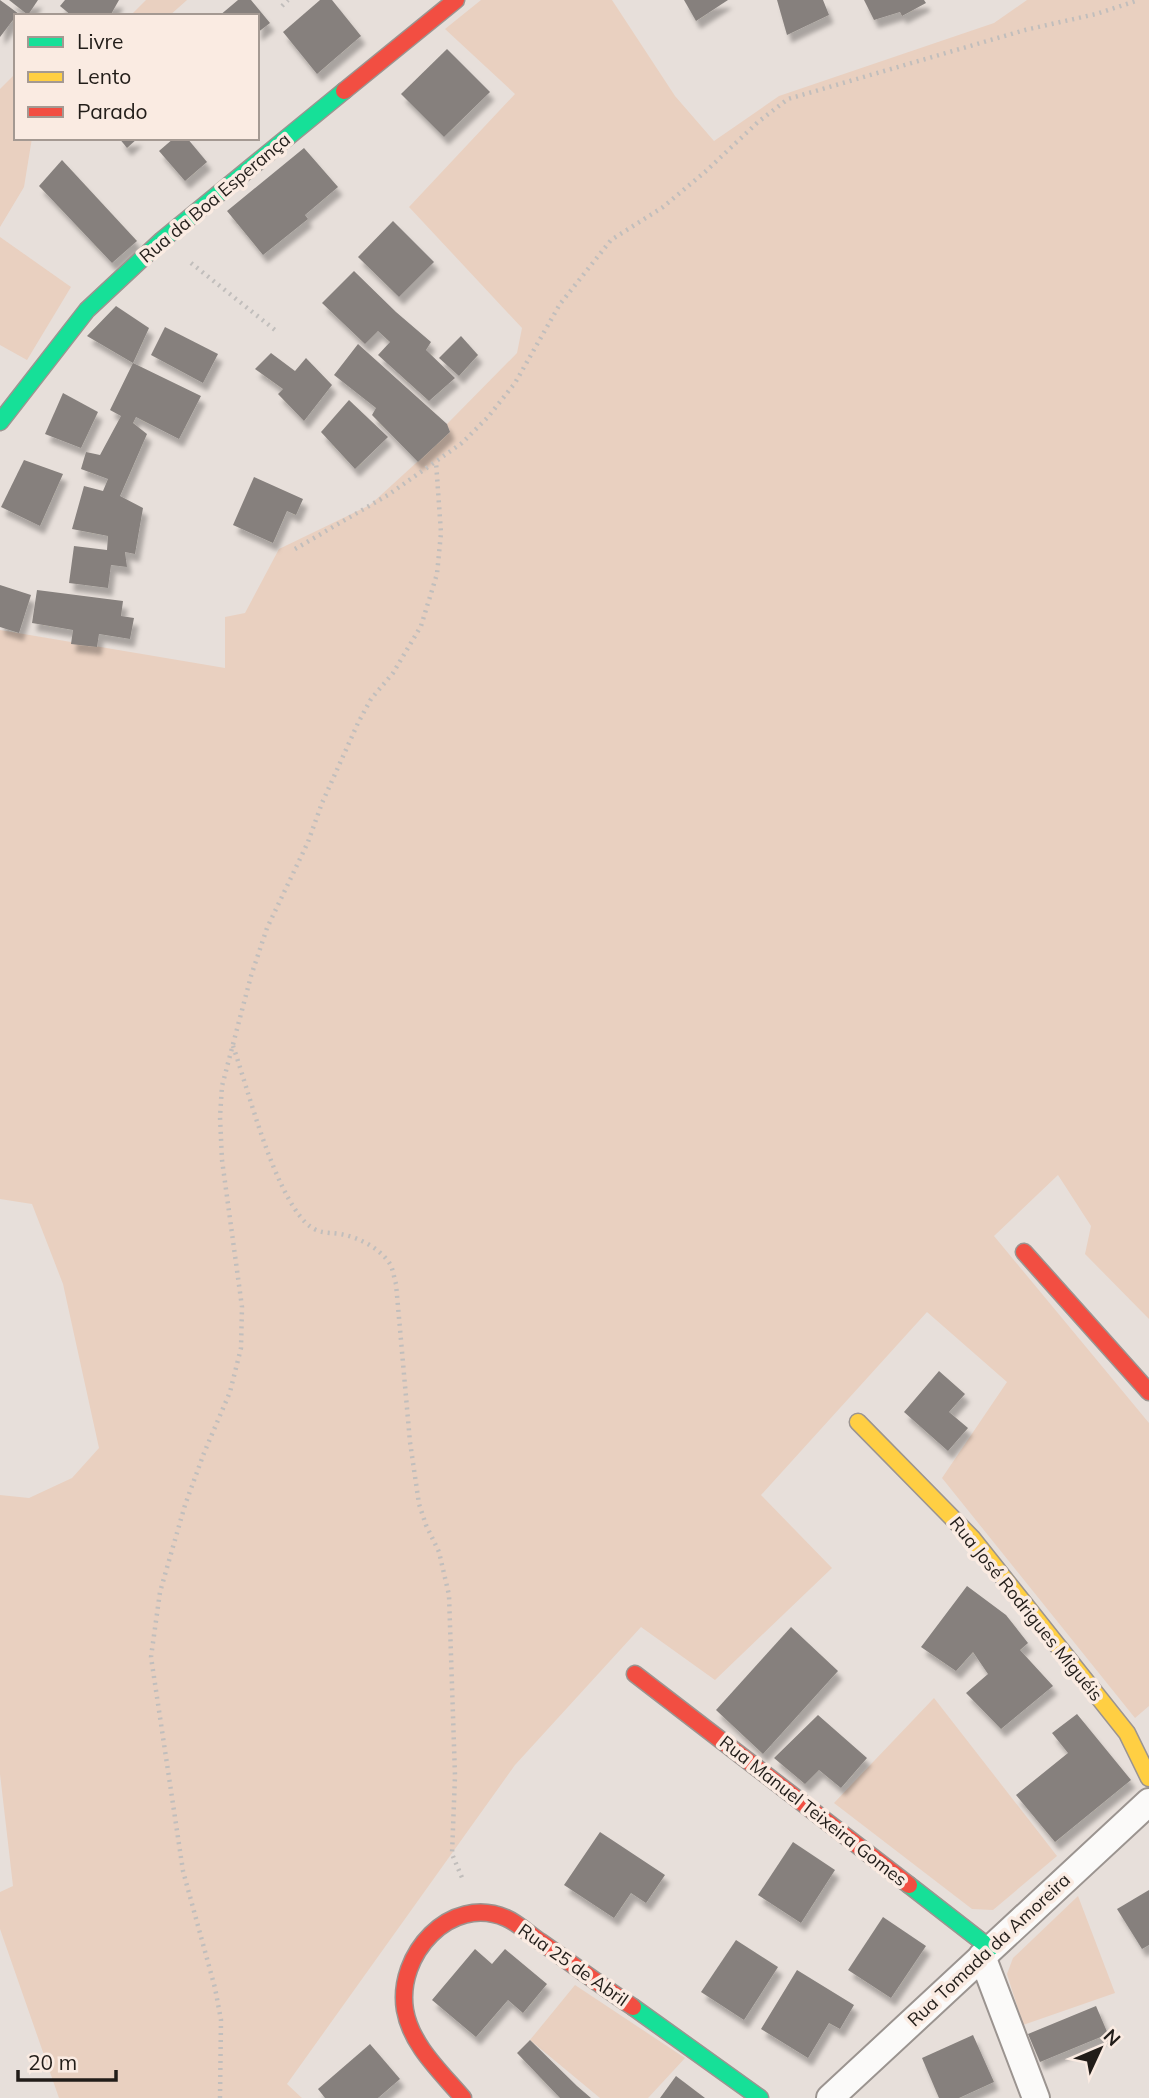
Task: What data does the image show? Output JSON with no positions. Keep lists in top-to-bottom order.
{
  "streets": {
    "street": [
      "Rua da Boa Esperança",
      "Rua José Rodrigues Miguéis",
      "Rua Manuel Teixeira Gomes",
      "Rua Tomada da Amoreira",
      "Rua 25 de Abril"
    ]
  },
  "crossings": [
    ["Rua Manuel Teixeira Gomes", "Rua Tomada da Amoreira"]
  ],
  "legend": ["Livre", "Lento", "Parado"],
  "scale_bar": "20 m",
  "north": "top right"
}
